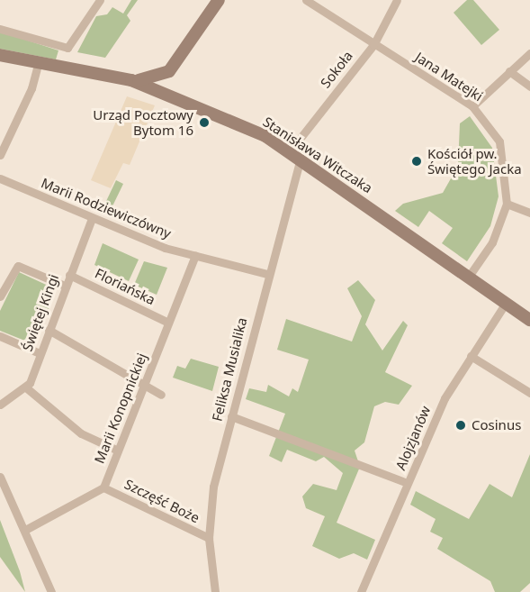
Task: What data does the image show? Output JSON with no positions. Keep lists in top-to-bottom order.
{
  "streets": {
    "street": [
      "Sokoła",
      "Jana Matejki",
      "Stanisława Witczaka",
      "Marii Rodziewiczówny",
      "Floriańska",
      "Świętej Kingi",
      "Feliksa Musialika",
      "Marii Konopnickiej",
      "Alojzjanów",
      "Szczęść Boże"
    ]
  },
  "crossings": [
    ["Sokoła", "Jana Matejki"],
    ["Sokoła", "Stanisława Witczaka"],
    ["Sokoła", "Feliksa Musialika"],
    ["Jana Matejki", "Stanisława Witczaka"],
    ["Stanisława Witczaka", "Feliksa Musialika"],
    ["Stanisława Witczaka", "Alojzjanów"],
    ["Marii Rodziewiczówny", "Świętej Kingi"],
    ["Marii Rodziewiczówny", "Feliksa Musialika"],
    ["Marii Rodziewiczówny", "Marii Konopnickiej"],
    ["Floriańska", "Świętej Kingi"],
    ["Floriańska", "Marii Konopnickiej"],
    ["Feliksa Musialika", "Szczęść Boże"],
    ["Marii Konopnickiej", "Szczęść Boże"]
  ],
  "places": ["Urząd Pocztowy Bytom 16", "Kościół pw. Świętego Jacka", "Cosinus"]
}
